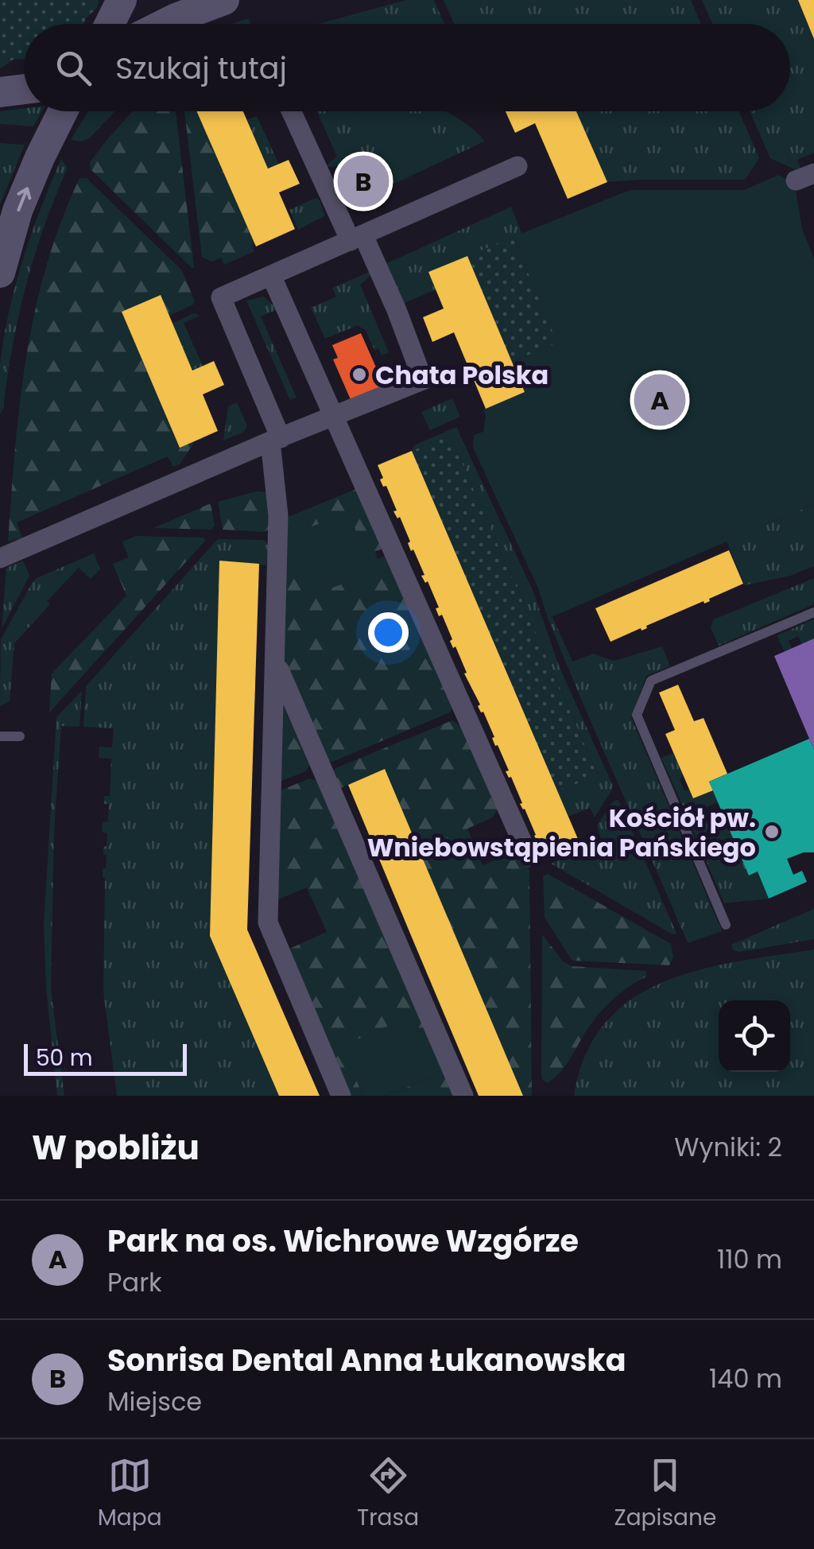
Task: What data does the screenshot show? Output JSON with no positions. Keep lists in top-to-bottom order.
{
  "places": ["Chata Polska", "Kościół pw. Wniebowstąpienia Pańskiego"],
  "scale_bar": "50 m",
  "page": {
    "search": "Szukaj tutaj",
    "pins": ["B", "A"],
    "scale": "50 m",
    "heading": ["W pobliżu", "Wyniki: 2"],
    "list": [
      {
        "mark": "A",
        "name": "Park na os. Wichrowe Wzgórze",
        "note": "Park",
        "value": "110 m"
      },
      {
        "mark": "B",
        "name": "Sonrisa Dental Anna Łukanowska",
        "note": "Miejsce",
        "value": "140 m"
      }
    ],
    "nav": ["Mapa", "Trasa", "Zapisane"]
  }
}
